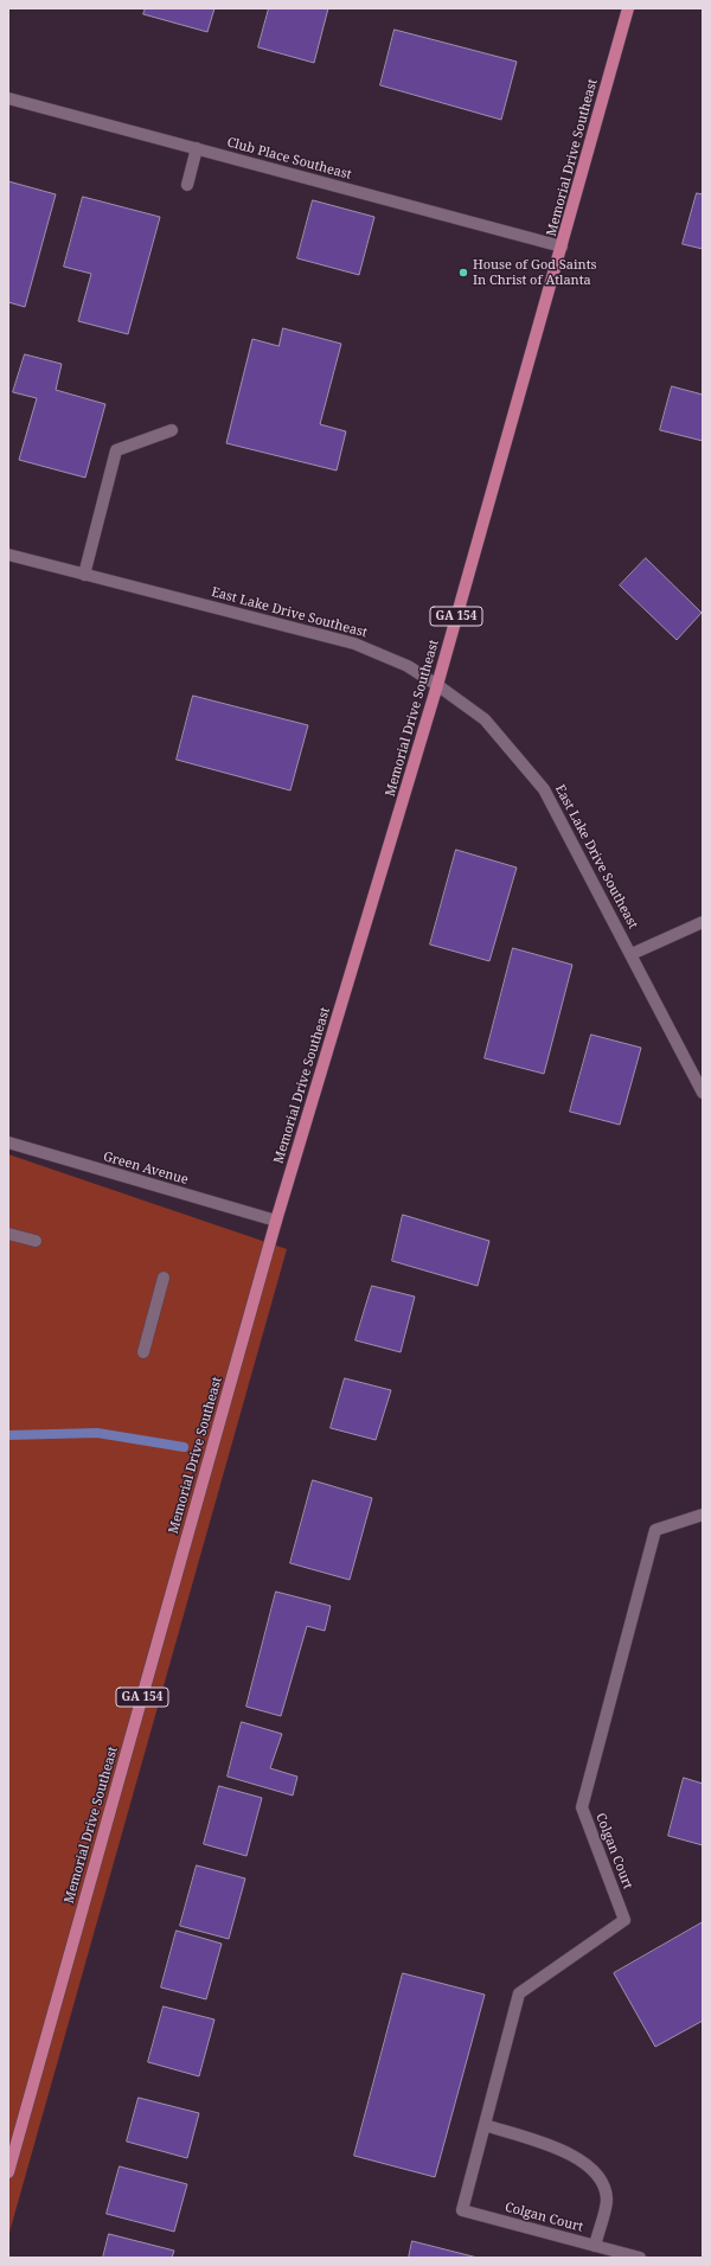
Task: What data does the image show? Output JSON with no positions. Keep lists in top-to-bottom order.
{
  "streets": {
    "main road": ["Memorial Drive Southeast", "GA 154"],
    "street": [
      "Club Place Southeast",
      "East Lake Drive Southeast",
      "Green Avenue",
      "Colgan Court"
    ]
  },
  "crossings": [
    ["Memorial Drive Southeast", "Club Place Southeast"],
    ["Memorial Drive Southeast", "East Lake Drive Southeast"],
    ["Memorial Drive Southeast", "Green Avenue"]
  ],
  "places": ["House of God Saints In Christ of Atlanta"]
}
